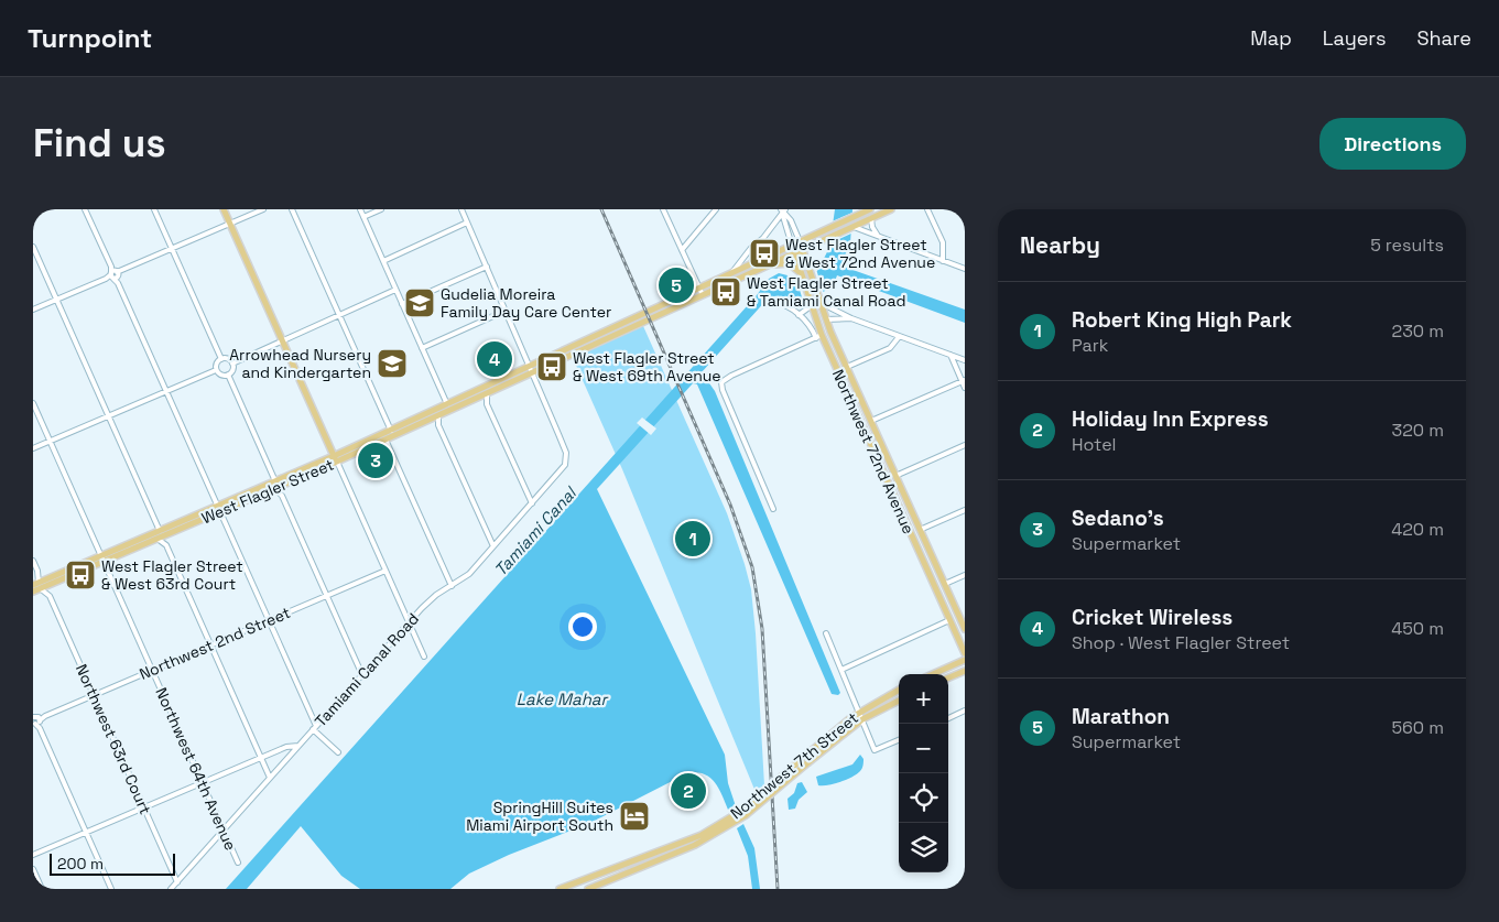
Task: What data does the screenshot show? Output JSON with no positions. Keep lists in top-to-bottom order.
{
  "streets": {
    "main road": ["Northwest 72nd Avenue", "West Flagler Street", "Northwest 7th Street"],
    "street": [
      "Northwest 2nd Street",
      "Tamiami Canal Road",
      "Northwest 63rd Court",
      "Northwest 64th Avenue"
    ]
  },
  "crossings": [
    ["Northwest 72nd Avenue", "West Flagler Street"],
    ["West Flagler Street", "Tamiami Canal Road"],
    ["West Flagler Street", "Northwest 63rd Court"],
    ["West Flagler Street", "Northwest 64th Avenue"],
    ["Northwest 2nd Street", "Northwest 63rd Court"],
    ["Northwest 2nd Street", "Northwest 64th Avenue"],
    ["Tamiami Canal Road", "Northwest 63rd Court"],
    ["Tamiami Canal Road", "Northwest 64th Avenue"]
  ],
  "water": ["Tamiami Canal", "Lake Mahar"],
  "places": {
    "bus stop": [
      "West Flagler Street & West 72nd Avenue",
      "West Flagler Street & Tamiami Canal Road",
      "West Flagler Street & West 69th Avenue",
      "West Flagler Street & West 63rd Court"
    ],
    "school or university": ["Gudelia Moreira Family Day Care Center", "Arrowhead Nursery and Kindergarten"],
    "hotel": ["SpringHill Suites Miami Airport South"]
  },
  "scale_bar": "200 m",
  "page": {
    "header": "Turnpoint",
    "nav": ["Map", "Layers", "Share"],
    "buttons": "Directions",
    "title": "Find us",
    "heading": ["Nearby", "5 results"],
    "pins": [
      "5",
      "4",
      "3",
      "1",
      "2"
    ],
    "list": [
      {
        "mark": "1",
        "name": "Robert King High Park",
        "note": "Park",
        "value": "230 m"
      },
      {
        "mark": "2",
        "name": "Holiday Inn Express",
        "note": "Hotel",
        "value": "320 m"
      },
      {
        "mark": "3",
        "name": "Sedano's",
        "note": "Supermarket",
        "value": "420 m"
      },
      {
        "mark": "4",
        "name": "Cricket Wireless",
        "note": "Shop · West Flagler Street",
        "value": "450 m"
      },
      {
        "mark": "5",
        "name": "Marathon",
        "note": "Supermarket",
        "value": "560 m"
      }
    ],
    "map_buttons": ["+", "−"],
    "scale": "200 m"
  }
}
